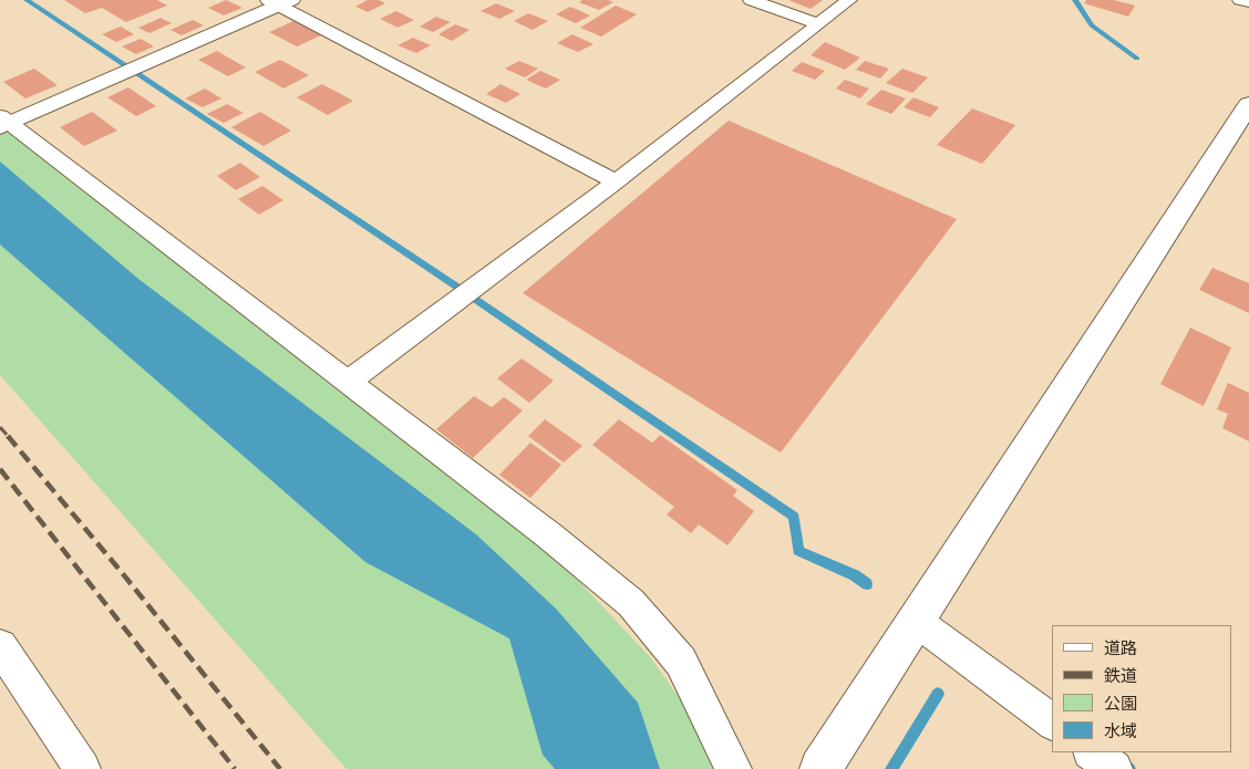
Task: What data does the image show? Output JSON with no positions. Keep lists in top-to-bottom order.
{
  "legend": [
    "道路",
    "鉄道",
    "公園",
    "水域"
  ]
}
